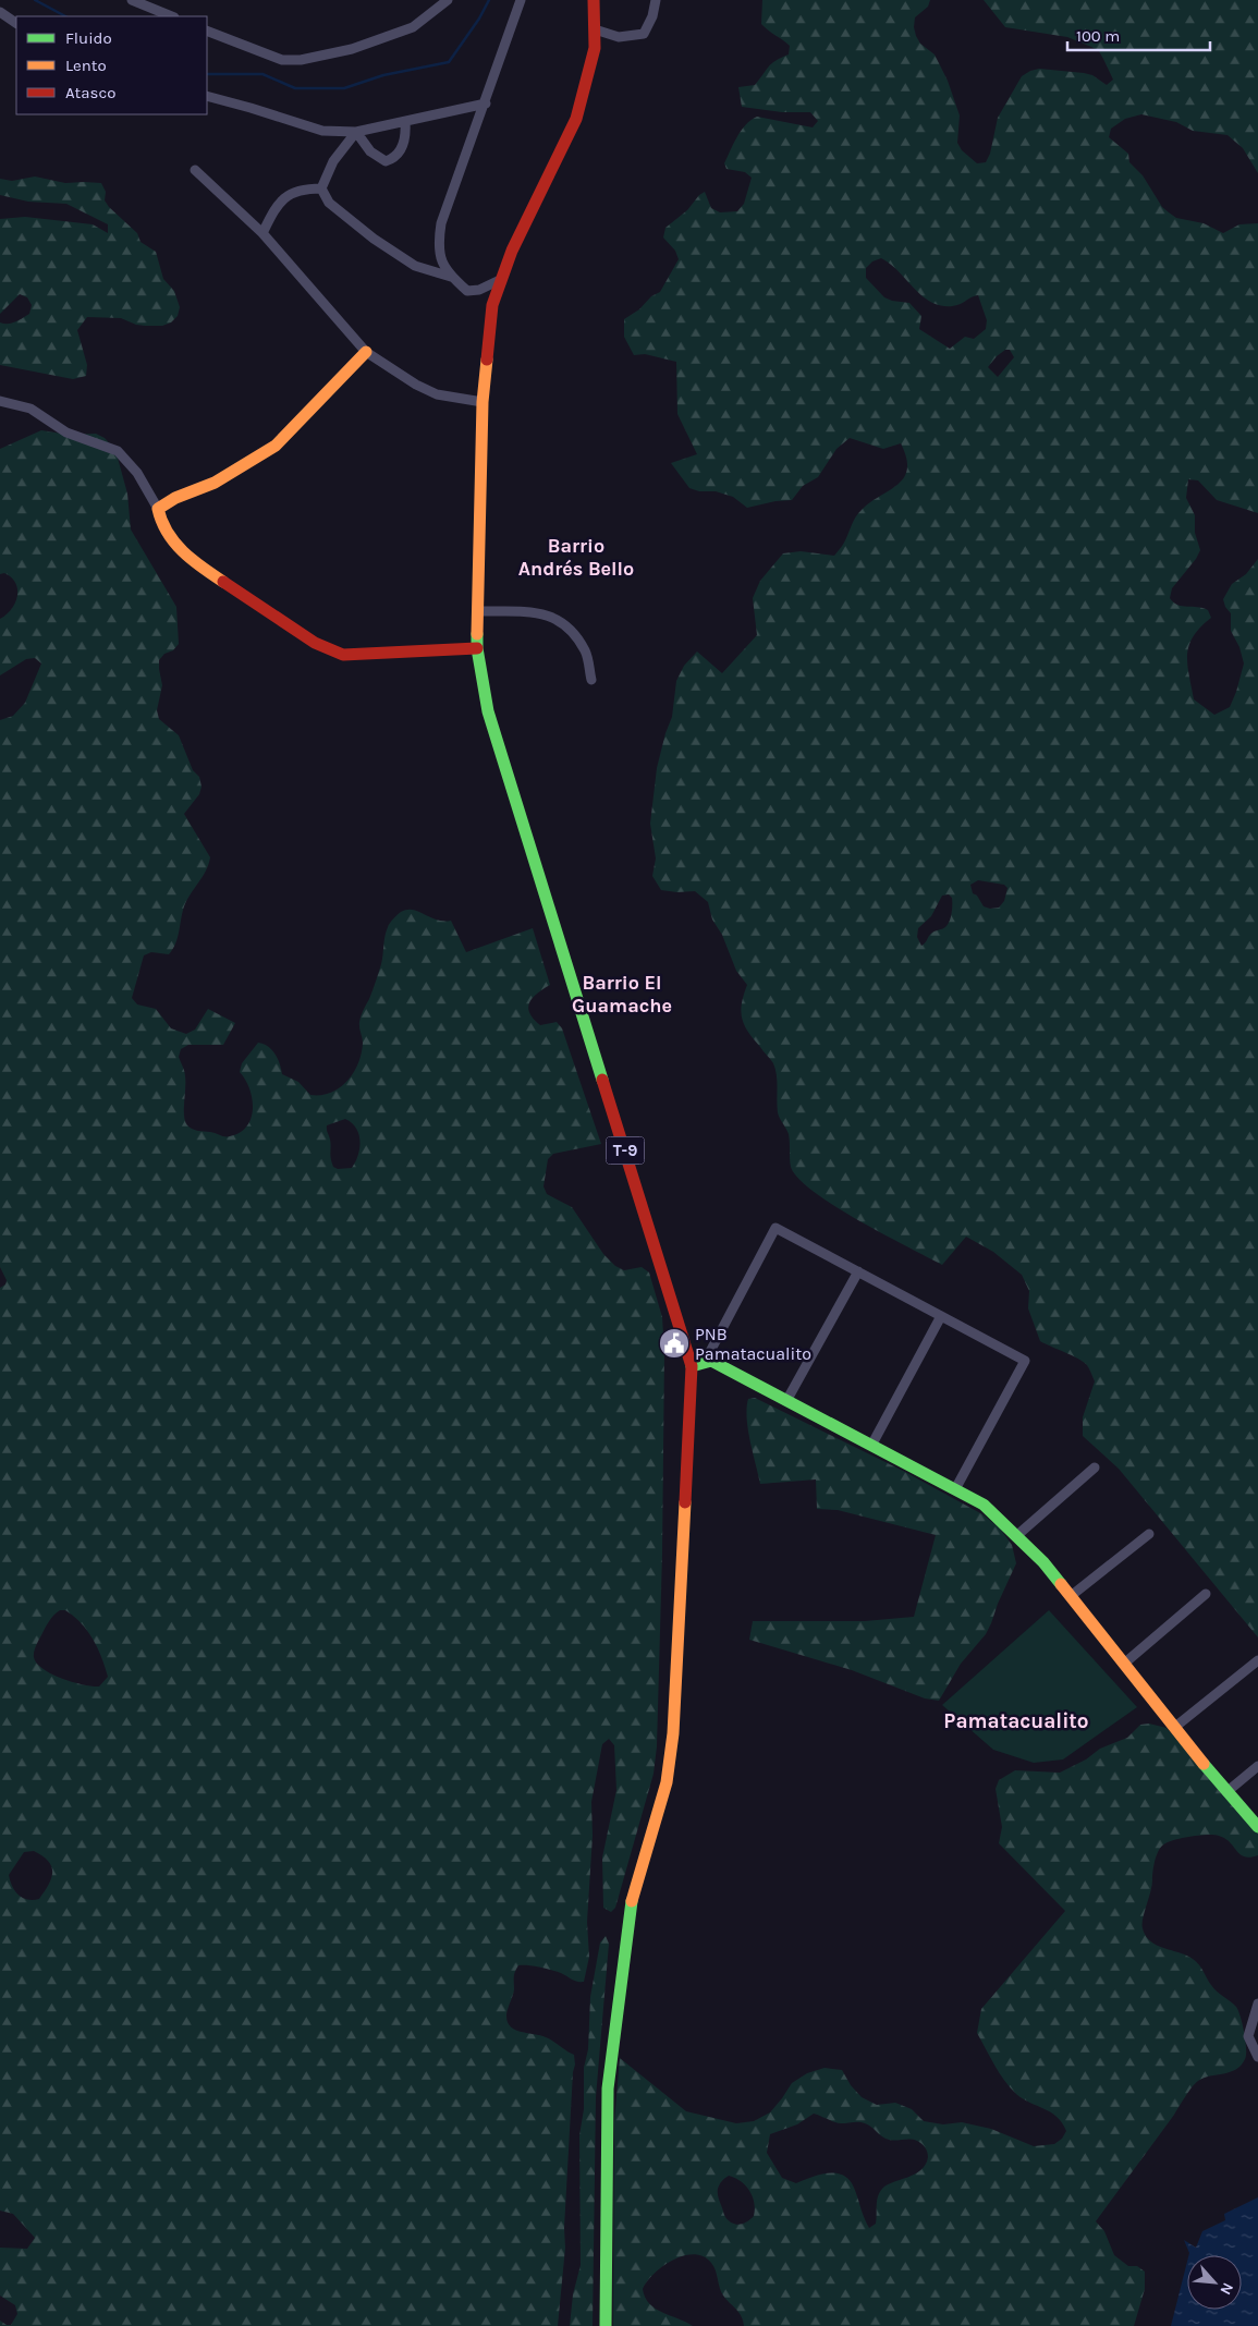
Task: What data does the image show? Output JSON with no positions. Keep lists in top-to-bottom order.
{
  "streets": {
    "main road": ["T-9"]
  },
  "districts": ["Barrio Andrés Bello", "Barrio El Guamache", "Pamatacualito"],
  "places": {
    "public building": ["PNB Pamatacualito"]
  },
  "legend": ["Fluido", "Lento", "Atasco"],
  "scale_bar": "100 m",
  "north": "bottom right"
}
